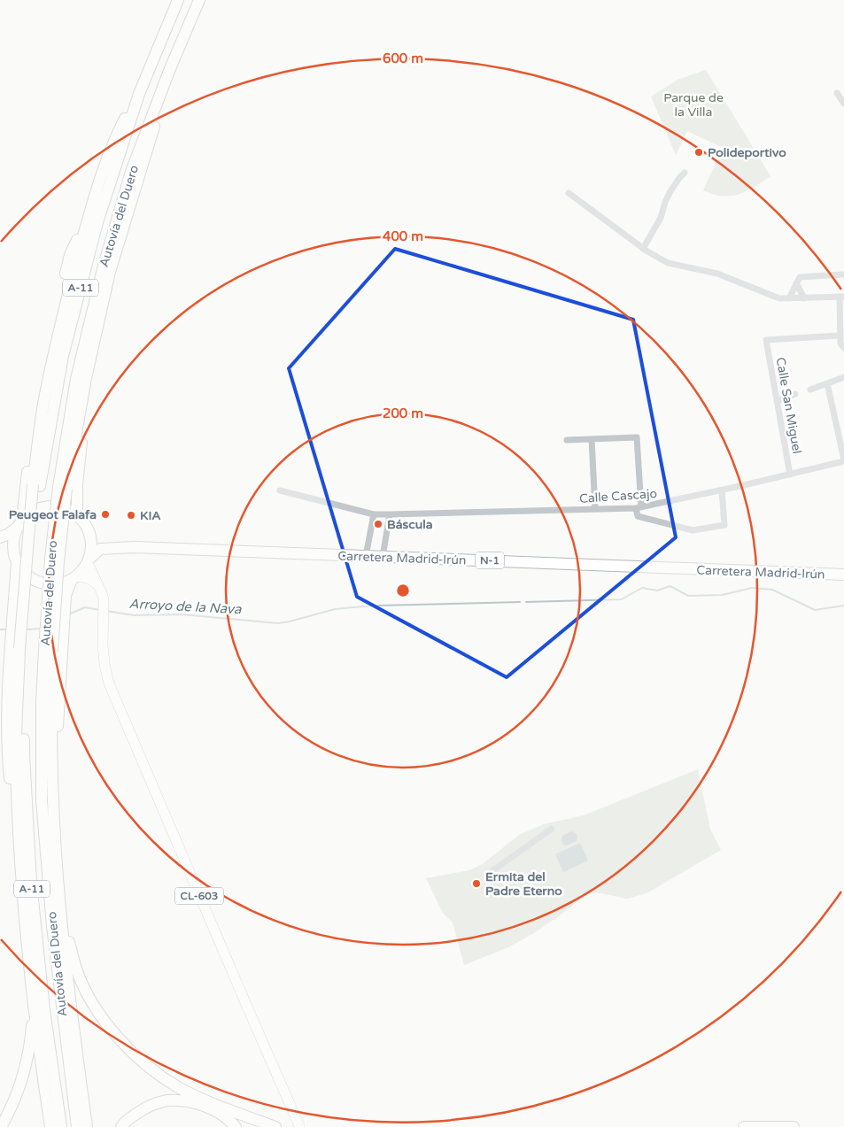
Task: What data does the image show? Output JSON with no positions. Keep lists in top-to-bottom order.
{
  "streets": {
    "highway": [
      "Autovía del Duero",
      "A-11",
      "Carretera Madrid-Irún",
      "N-1"
    ],
    "main road": ["CL-603"],
    "street": ["Calle San Miguel", "Calle Cascajo"]
  },
  "crossings": [
    ["Calle San Miguel", "Calle Cascajo"],
    ["Carretera Madrid-Irún", "N-1"],
    ["Carretera Madrid-Irún", "CL-603"],
    ["N-1", "CL-603"]
  ],
  "water": ["Arroyo de la Nava"],
  "parks": ["Parque de la Villa"],
  "places": [
    "Polideportivo",
    "Peugeot Falafa",
    "KIA",
    "Báscula",
    "Ermita del Padre Eterno"
  ],
  "rings": ["600 m", "400 m", "200 m"]
}
